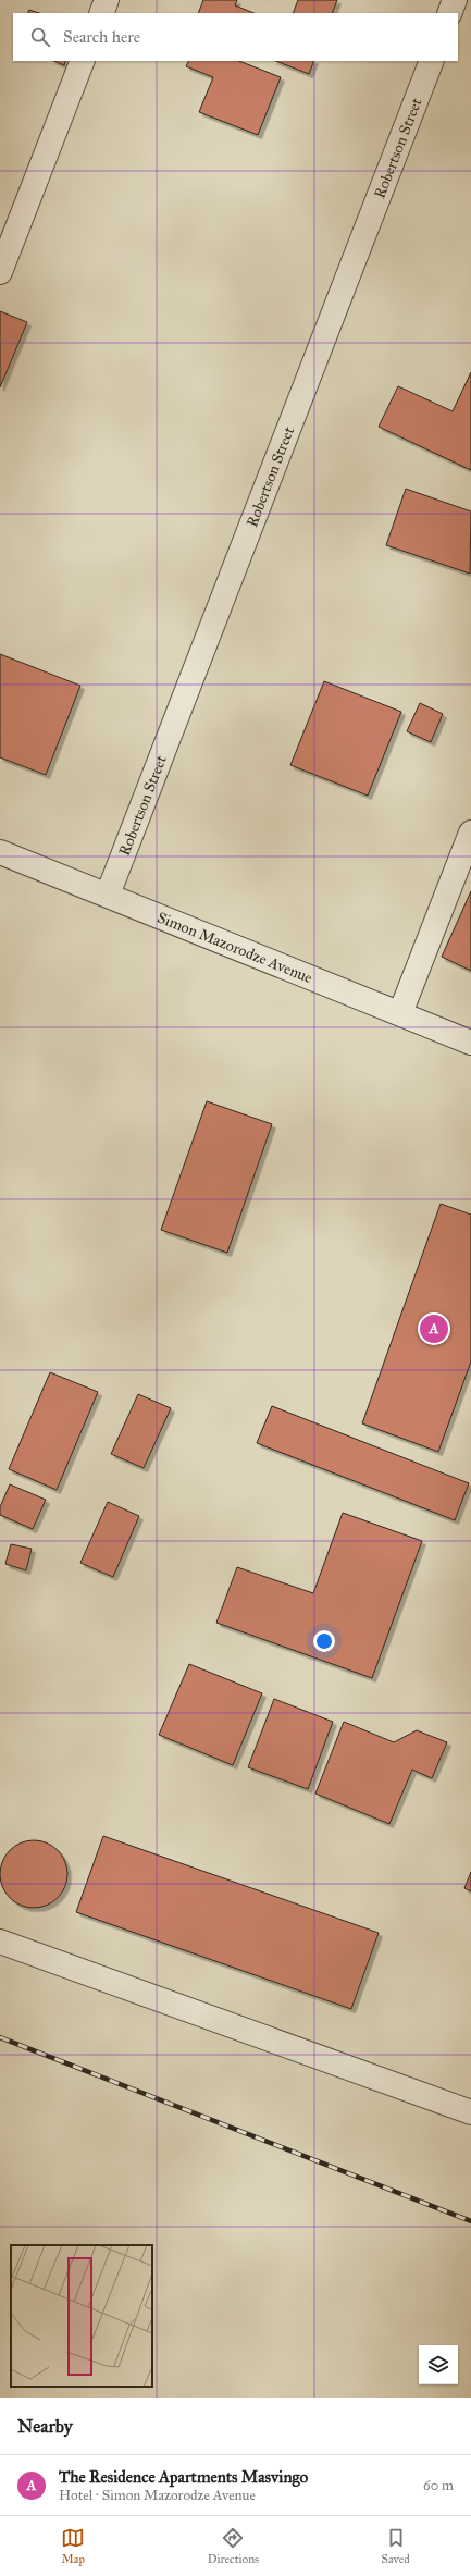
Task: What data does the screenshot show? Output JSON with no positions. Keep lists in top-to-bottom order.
{
  "streets": {
    "street": ["Robertson Street", "Simon Mazorodze Avenue"]
  },
  "crossings": [
    ["Robertson Street", "Simon Mazorodze Avenue"]
  ],
  "page": {
    "search": "Search here",
    "pins": "A",
    "heading": "Nearby",
    "list": [
      {
        "mark": "A",
        "name": "The Residence Apartments Masvingo",
        "note": "Hotel · Simon Mazorodze Avenue",
        "value": "60 m"
      }
    ],
    "nav": ["Map", "Directions", "Saved"]
  }
}
